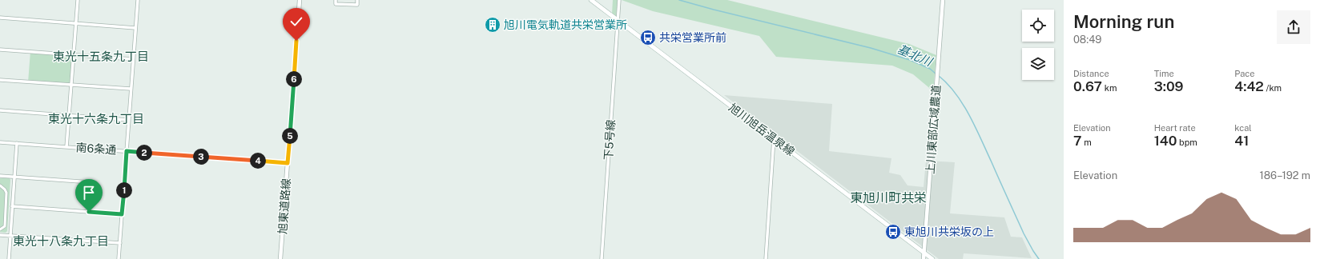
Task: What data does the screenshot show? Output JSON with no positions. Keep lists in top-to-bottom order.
{
  "streets": {
    "main road": ["旭川旭岳温泉線"],
    "street": [
      "上川東部広域農道",
      "下5号線",
      "南6条通",
      "旭東道路線"
    ]
  },
  "crossings": [
    ["旭川旭岳温泉線", "上川東部広域農道"],
    ["旭川旭岳温泉線", "下5号線"],
    ["南6条通", "旭東道路線"]
  ],
  "districts": [
    "東光十五条九丁目",
    "東光十六条九丁目",
    "東旭川町共栄",
    "東光十八条九丁目"
  ],
  "water": ["基北川"],
  "places": {
    "building": ["旭川電気軌道共栄営業所"],
    "bus stop": ["共栄営業所前", "東旭川共栄坂の上"]
  },
  "page": {
    "heading": ["Morning run", "08:49"],
    "stats": [
      ["Distance", "0.67 km"],
      ["Time", "3:09"],
      ["Pace", "4:42 /km"],
      ["Elevation", "7 m"],
      ["Heart rate", "140 bpm"],
      ["kcal", "41"]
    ],
    "pins": [
      "6",
      "5",
      "2",
      "3",
      "4",
      "1"
    ],
    "chart": ["Elevation", "186–192 m"]
  }
}
